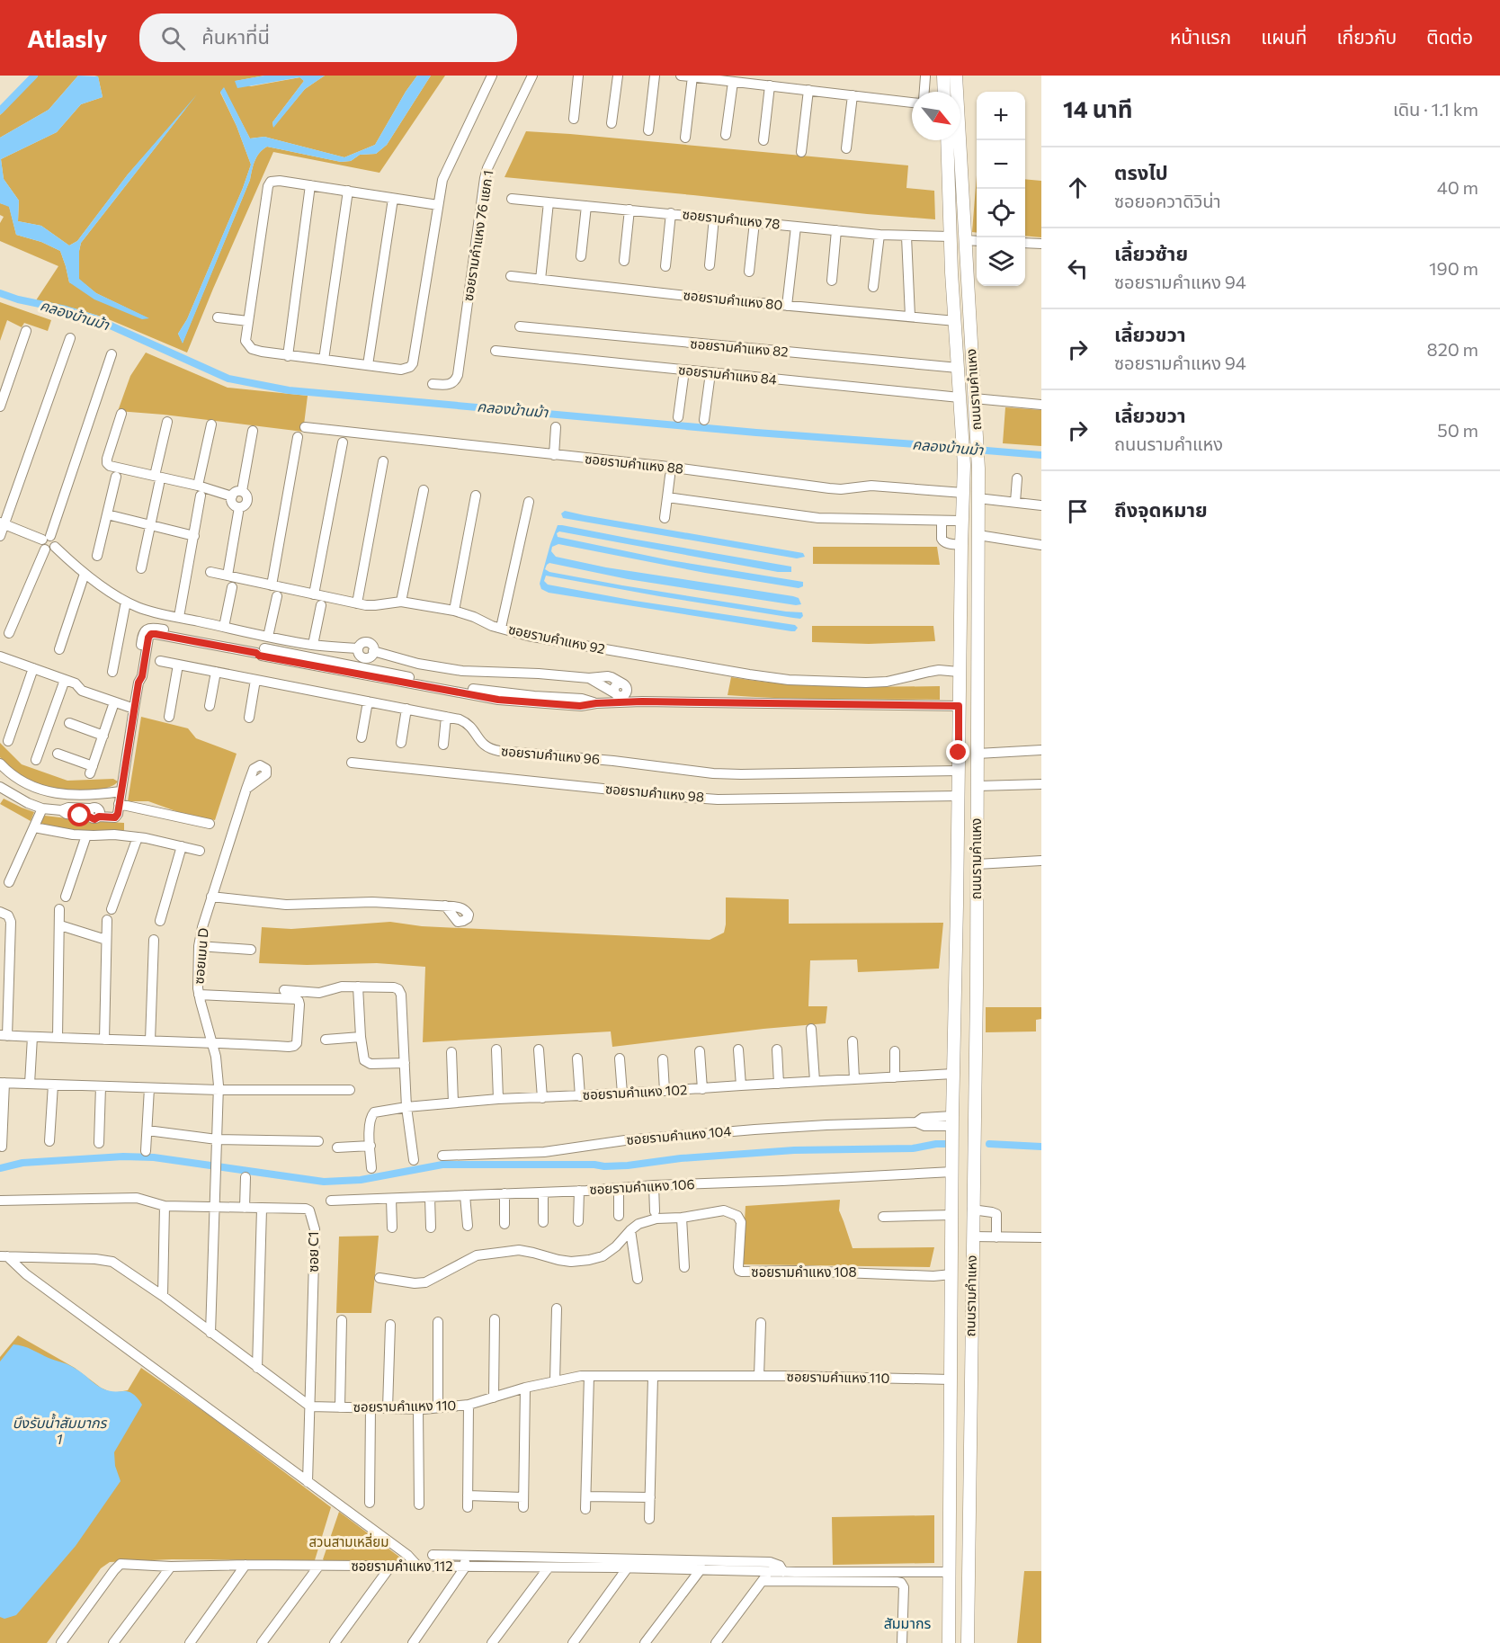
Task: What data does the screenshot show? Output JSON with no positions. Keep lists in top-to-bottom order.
{
  "streets": {
    "main road": ["ถนนรามคำแหง"],
    "street": [
      "ซอยรามคำแหง 78",
      "ซอยรามคำแหง 76 แยก 1",
      "ซอยรามคำแหง 80",
      "ซอยรามคำแหง 82",
      "ซอยรามคำแหง 84",
      "ซอยรามคำแหง 88",
      "ซอยรามคําแหง 92",
      "ซอยรามคําแหง 96",
      "ซอยรามคําแหง 98",
      "ซอยเมน D",
      "ซอยรามคําแหง 102",
      "ซอยรามคําแหง 104",
      "ซอยรามคําแหง 106",
      "ซอย C1",
      "ซอยรามคำแหง 108",
      "ซอยรามคำแหง 110",
      "ซอยรามคำแหง 112"
    ]
  },
  "crossings": [
    ["ซอยรามคำแหง 78", "ถนนรามคำแหง"],
    ["ซอยรามคำแหง 80", "ถนนรามคำแหง"],
    ["ซอยรามคำแหง 82", "ถนนรามคำแหง"],
    ["ซอยรามคำแหง 84", "ถนนรามคำแหง"],
    ["ถนนรามคำแหง", "ซอยรามคำแหง 88"],
    ["ถนนรามคำแหง", "ซอยรามคําแหง 92"],
    ["ถนนรามคำแหง", "ซอยรามคําแหง 96"],
    ["ถนนรามคำแหง", "ซอยรามคําแหง 98"],
    ["ถนนรามคำแหง", "ซอยรามคําแหง 102"],
    ["ถนนรามคำแหง", "ซอยรามคําแหง 104"],
    ["ถนนรามคำแหง", "ซอยรามคําแหง 106"],
    ["ถนนรามคำแหง", "ซอยรามคำแหง 108"],
    ["ถนนรามคำแหง", "ซอยรามคำแหง 110"],
    ["ถนนรามคำแหง", "ซอยรามคำแหง 112"],
    ["ซอยเมน D", "ซอย C1"],
    ["ซอย C1", "ซอยรามคำแหง 110"]
  ],
  "districts": ["สัมมากร"],
  "water": ["คลองบ้านม้า", "บึงรับน้ำสัมมากร 1"],
  "parks": ["สวนสามเหลี่ยม"],
  "north": "bottom right",
  "page": {
    "header": "Atlasly",
    "search": "ค้นหาที่นี่",
    "nav": [
      "หน้าแรก",
      "แผนที่",
      "เกี่ยวกับ",
      "ติดต่อ"
    ],
    "heading": ["14 นาที", "เดิน · 1.1 km"],
    "map_buttons": ["+", "−"],
    "list": [
      ["ตรงไป", "ซอยอควาดิวิน่า", "40 m"],
      ["เลี้ยวซ้าย", "ซอยรามคําแหง 94", "190 m"],
      ["เลี้ยวขวา", "ซอยรามคําแหง 94", "820 m"],
      ["เลี้ยวขวา", "ถนนรามคำแหง", "50 m"],
      "ถึงจุดหมาย"
    ]
  }
}
